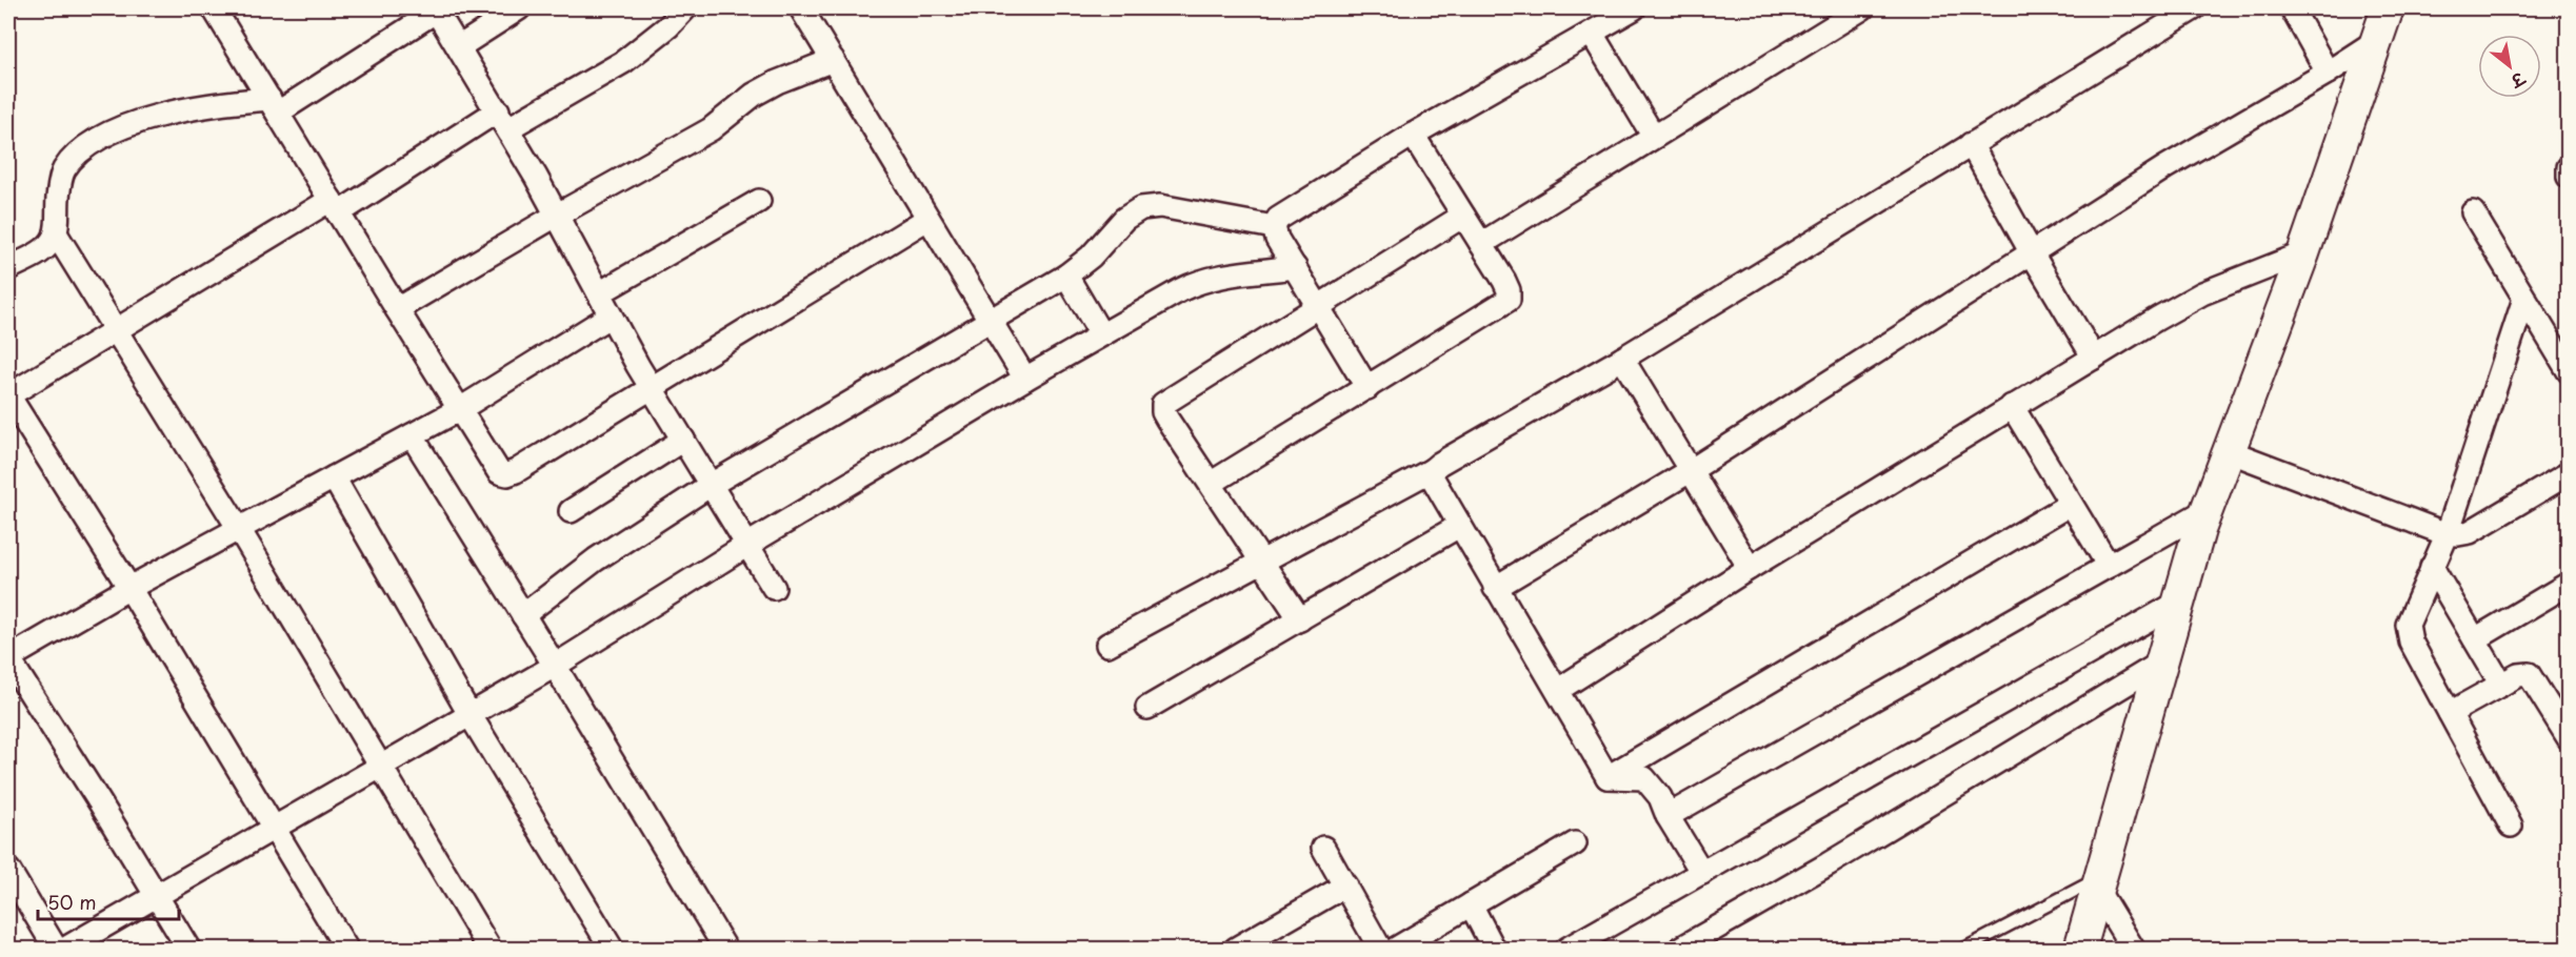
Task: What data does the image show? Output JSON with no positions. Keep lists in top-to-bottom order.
{
  "scale_bar": "50 m",
  "north": "bottom right"
}
